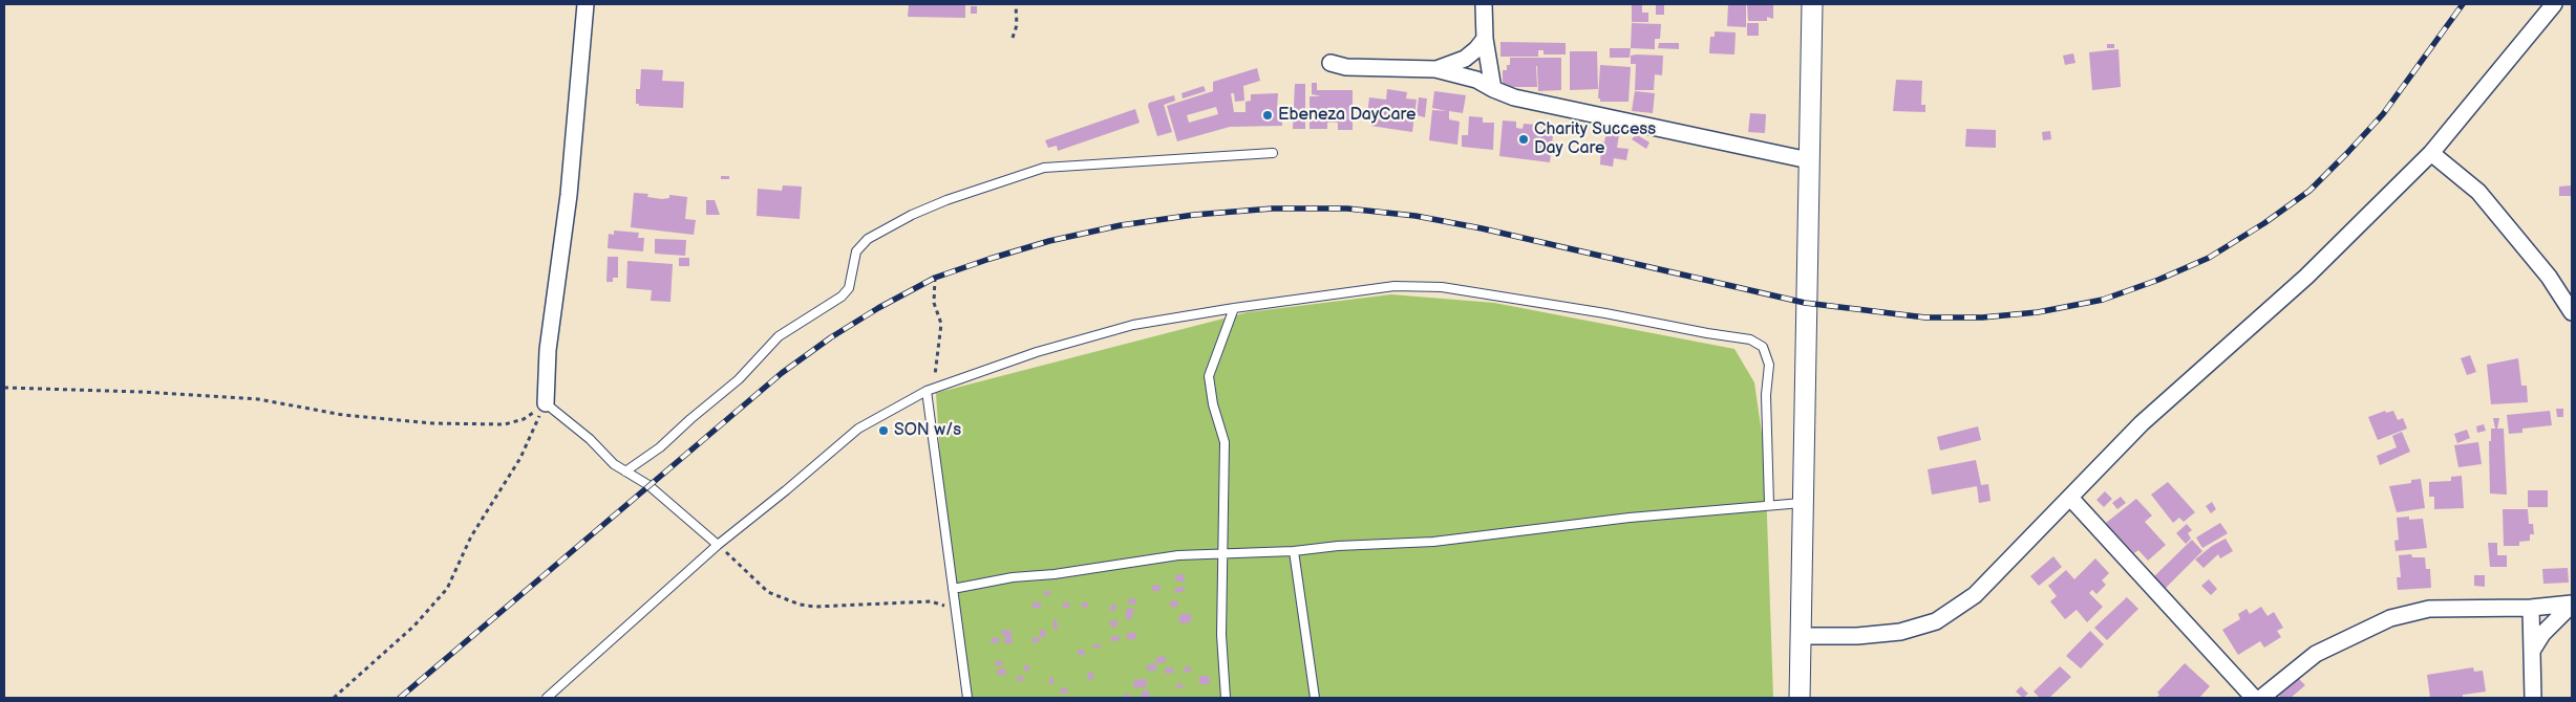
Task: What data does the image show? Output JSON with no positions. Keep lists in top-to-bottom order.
{
  "places": ["Ebeneza DayCare", "Charity Success Day Care", "SON w/s"]
}
